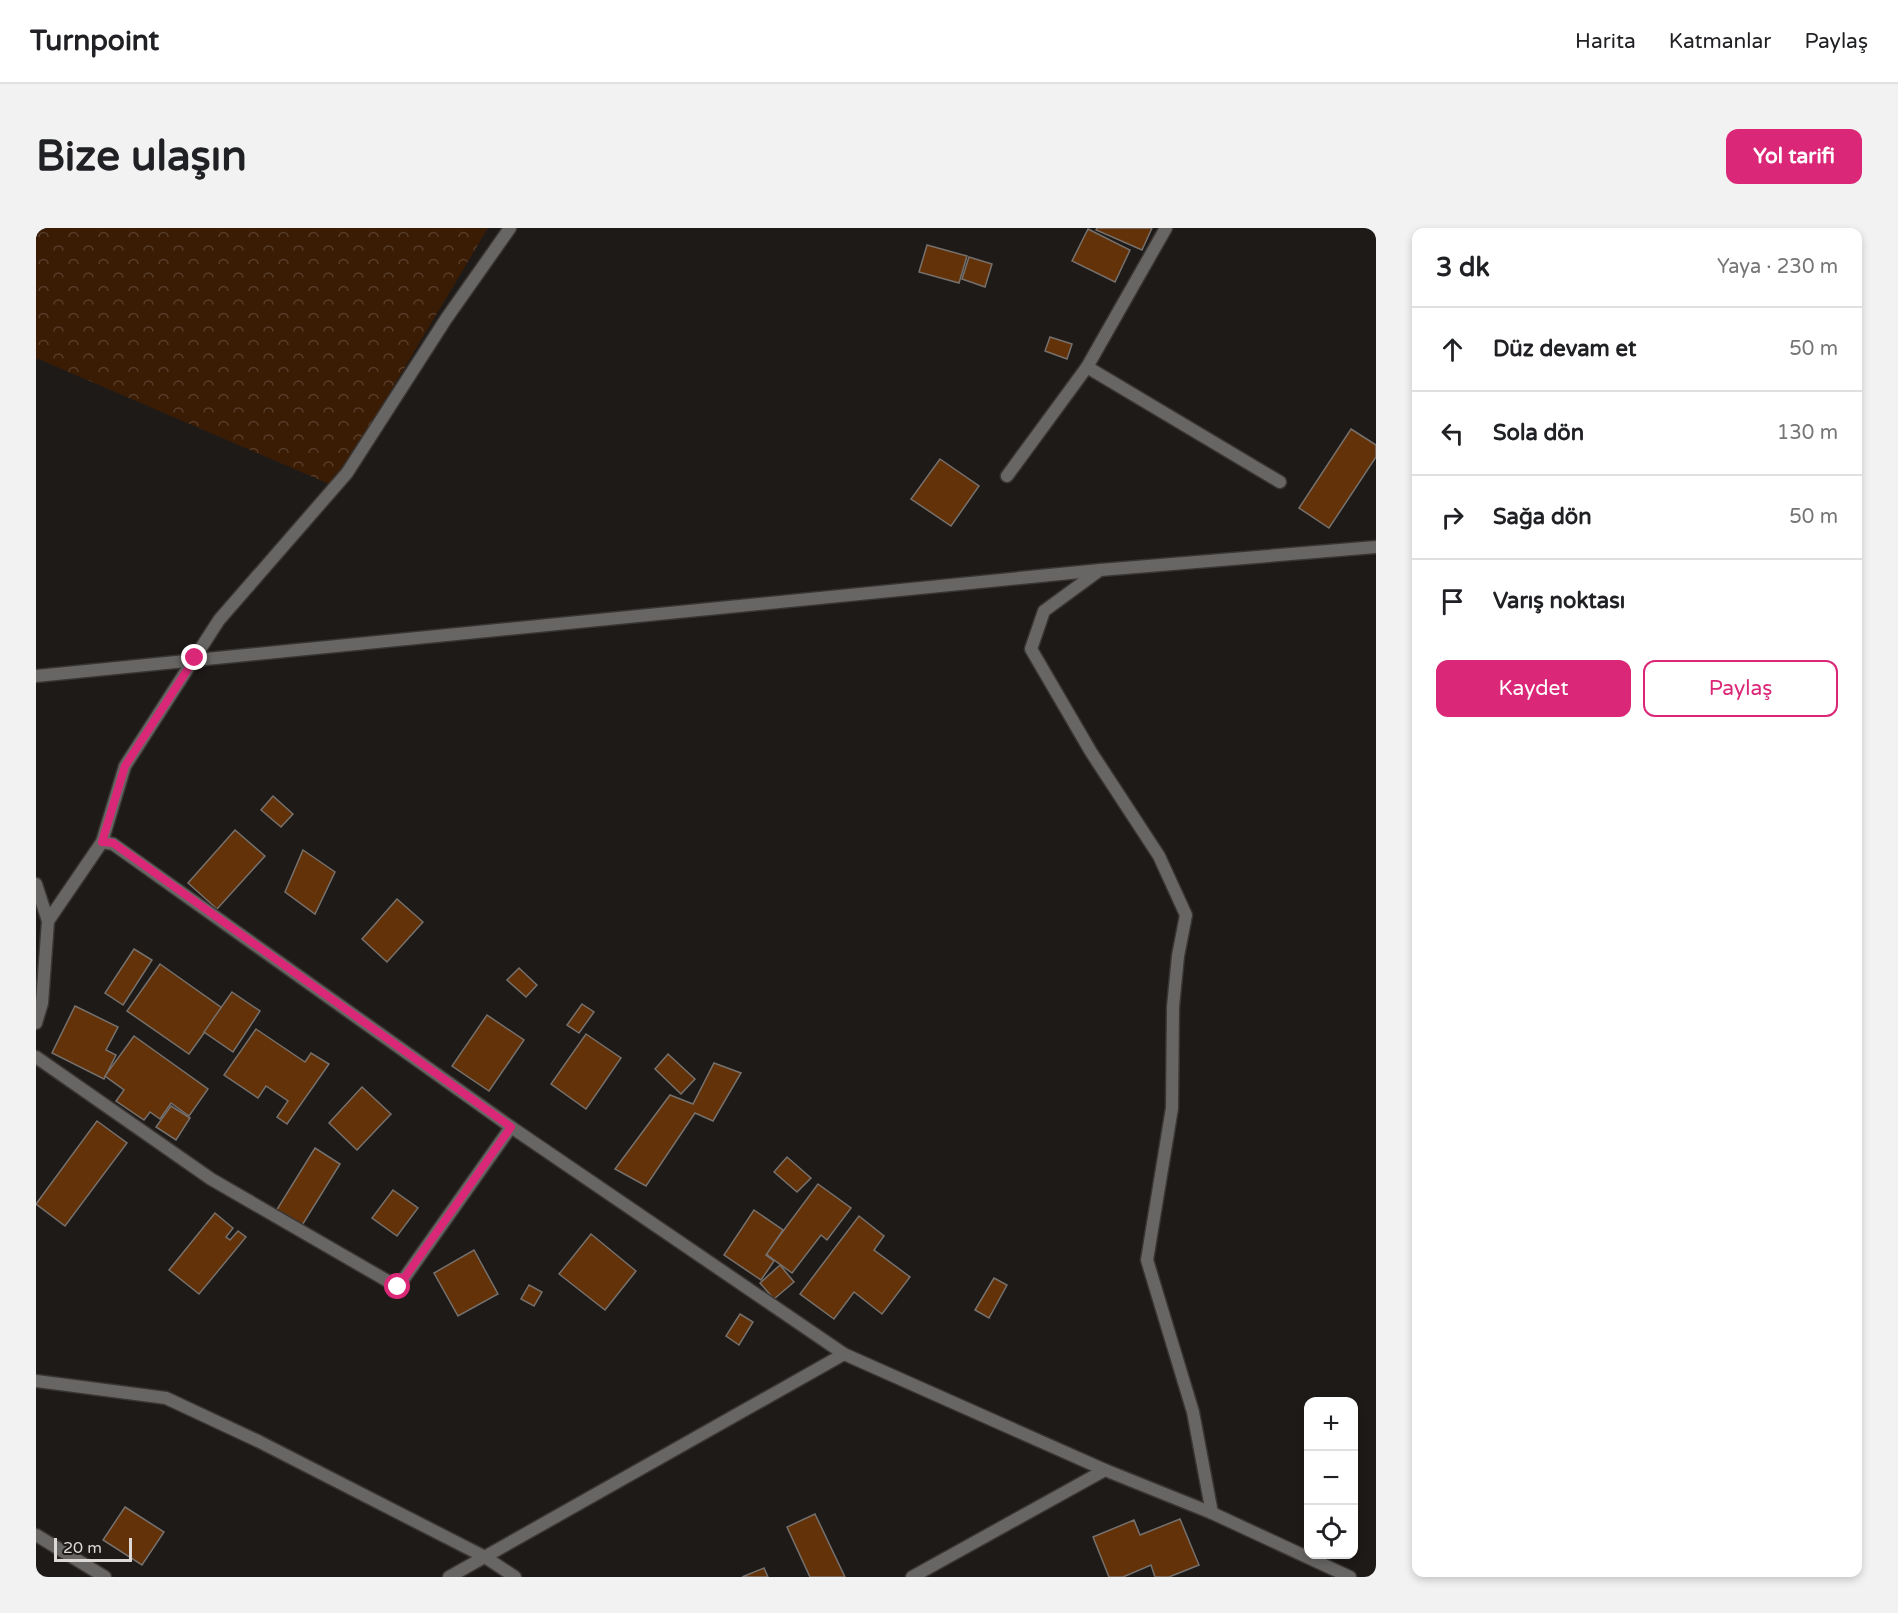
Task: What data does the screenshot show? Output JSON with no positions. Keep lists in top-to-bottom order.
{
  "scale_bar": "20 m",
  "page": {
    "header": "Turnpoint",
    "nav": ["Harita", "Katmanlar", "Paylaş"],
    "buttons": [
      "Yol tarifi",
      ["Kaydet", "Paylaş"]
    ],
    "title": "Bize ulaşın",
    "heading": ["3 dk", "Yaya · 230 m"],
    "list": [
      ["Düz devam et", "50 m"],
      ["Sola dön", "130 m"],
      ["Sağa dön", "50 m"],
      "Varış noktası"
    ],
    "map_buttons": ["+", "−"],
    "scale": "20 m"
  }
}
